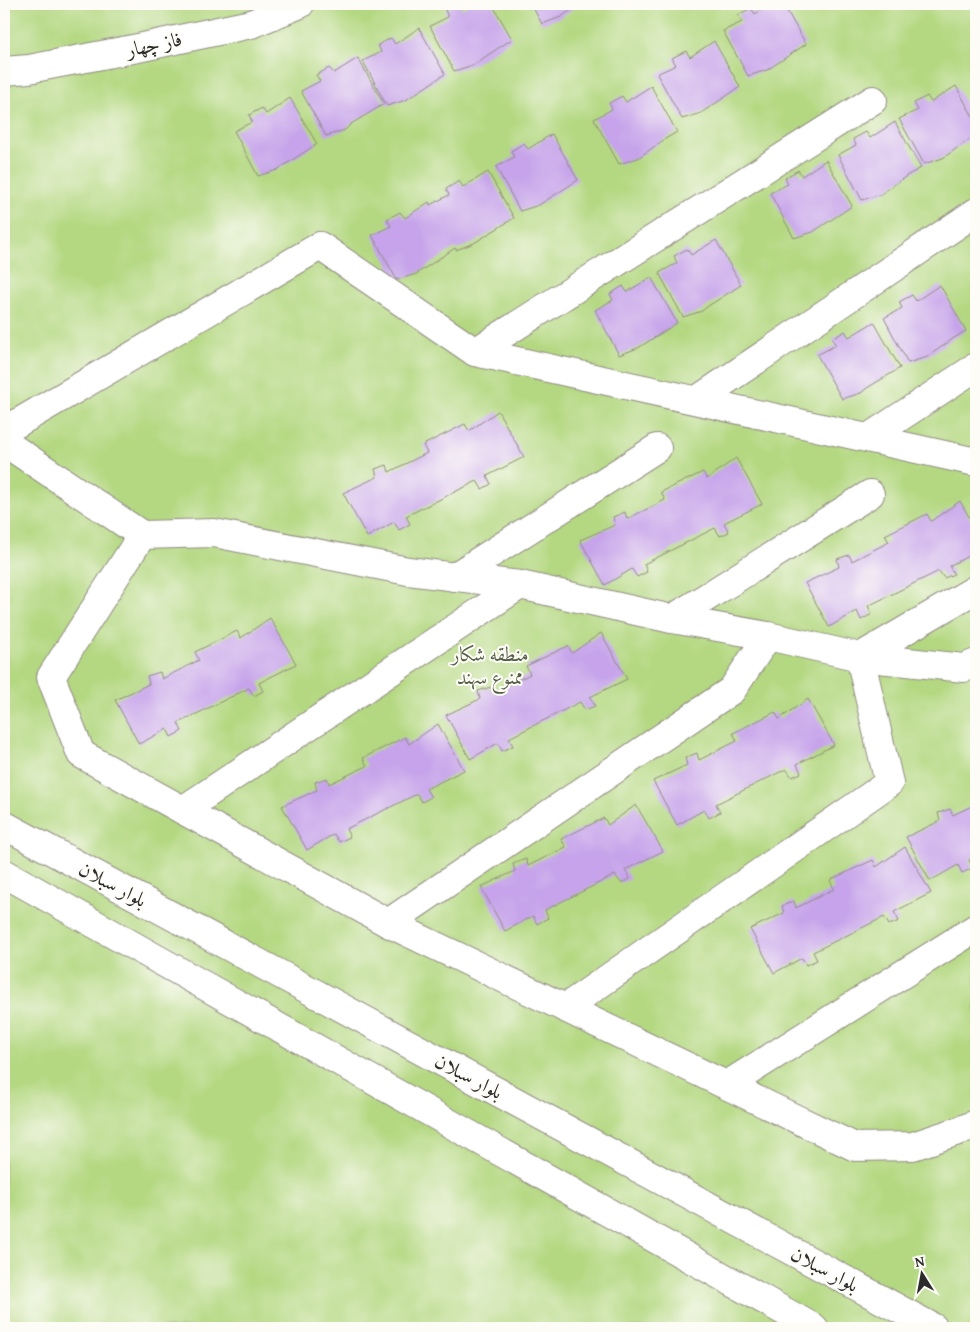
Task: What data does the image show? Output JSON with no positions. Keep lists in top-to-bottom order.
{
  "streets": {
    "street": ["فاز چهار", "بلوار سبلان"]
  },
  "parks": ["منطقه شکار ممنوع سهند"],
  "north": "top"
}
